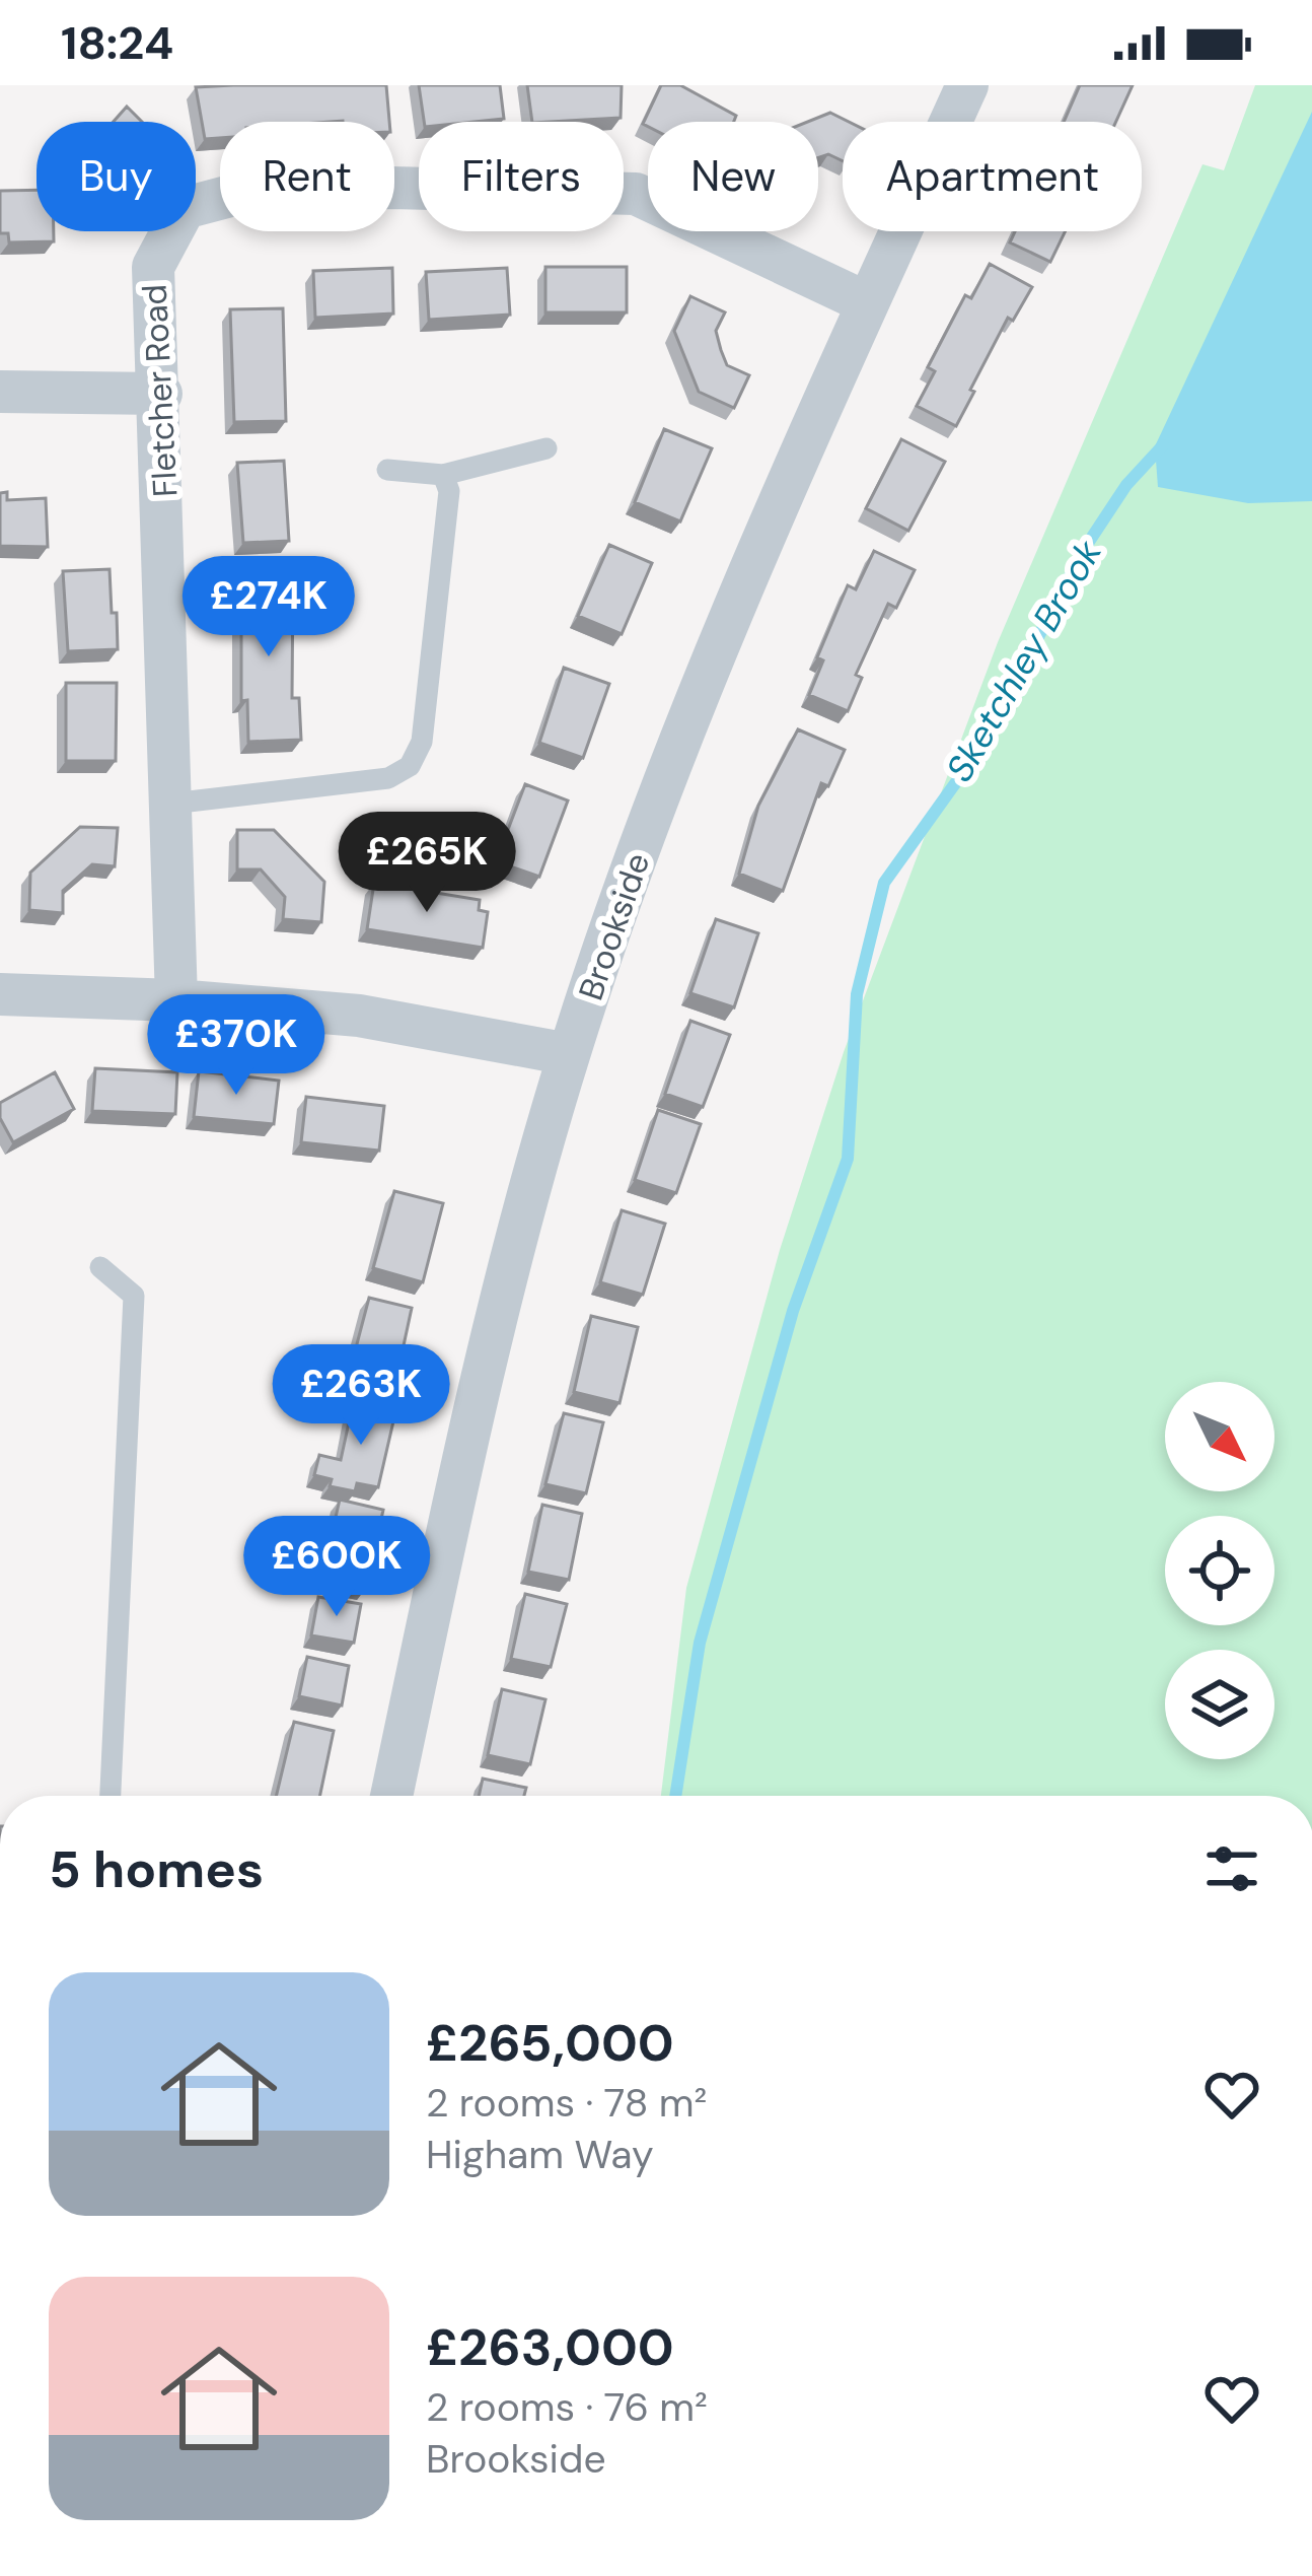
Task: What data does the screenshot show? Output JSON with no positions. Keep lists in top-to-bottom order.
{
  "streets": {
    "street": ["Fletcher Road", "Brookside"]
  },
  "crossings": [
    ["Fletcher Road", "Brookside"]
  ],
  "water": ["Sketchley Brook"],
  "north": "bottom right",
  "page": {
    "status": "18:24",
    "chip": [
      "Buy",
      "Rent",
      "Filters",
      "New",
      "Apartment"
    ],
    "price": [
      "£274K",
      "£265K",
      "£370K",
      "£263K",
      "£600K"
    ],
    "heading": "5 homes",
    "list": [
      {
        "name": "£265,000",
        "note": "2 rooms · 78 m² · Higham Way"
      },
      {
        "name": "£263,000",
        "note": "2 rooms · 76 m² · Brookside"
      }
    ]
  }
}
